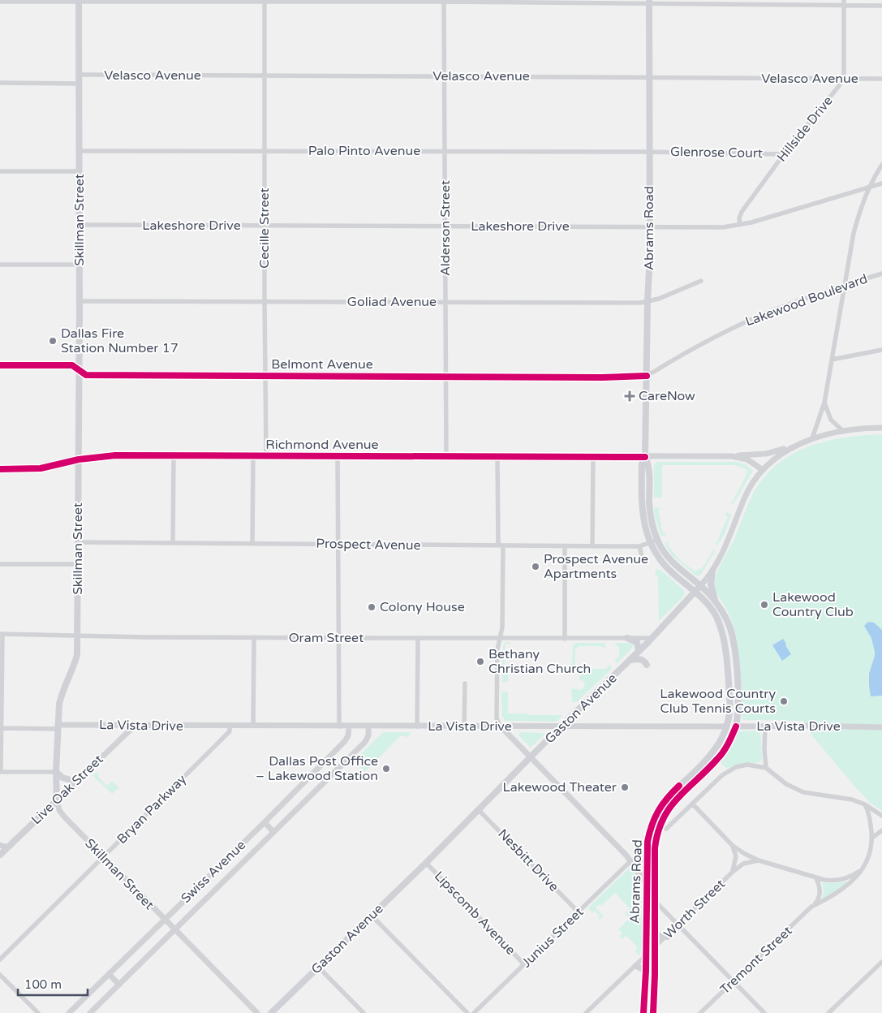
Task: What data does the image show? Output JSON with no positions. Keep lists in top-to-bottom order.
{
  "streets": {
    "main road": [
      "Skillman Street",
      "Abrams Road",
      "Gaston Avenue",
      "Live Oak Street"
    ],
    "street": [
      "Velasco Avenue",
      "Hillside Drive",
      "Palo Pinto Avenue",
      "Glenrose Court",
      "Lakeshore Drive",
      "Cecille Street",
      "Alderson Street",
      "Lakewood Boulevard",
      "Goliad Avenue",
      "Belmont Avenue",
      "Richmond Avenue",
      "Prospect Avenue",
      "Oram Street",
      "La Vista Drive",
      "Bryan Parkway",
      "Nesbitt Drive",
      "Swiss Avenue",
      "Worth Street",
      "Lipscomb Avenue",
      "Junius Street",
      "Tremont Street"
    ]
  },
  "crossings": [
    ["Velasco Avenue", "Hillside Drive"],
    ["Velasco Avenue", "Skillman Street"],
    ["Velasco Avenue", "Cecille Street"],
    ["Velasco Avenue", "Alderson Street"],
    ["Velasco Avenue", "Abrams Road"],
    ["Hillside Drive", "Glenrose Court"],
    ["Hillside Drive", "Lakeshore Drive"],
    ["Palo Pinto Avenue", "Glenrose Court"],
    ["Palo Pinto Avenue", "Skillman Street"],
    ["Palo Pinto Avenue", "Cecille Street"],
    ["Palo Pinto Avenue", "Alderson Street"],
    ["Palo Pinto Avenue", "Abrams Road"],
    ["Glenrose Court", "Abrams Road"],
    ["Skillman Street", "Lakeshore Drive"],
    ["Skillman Street", "Goliad Avenue"],
    ["Skillman Street", "Belmont Avenue"],
    ["Skillman Street", "Richmond Avenue"],
    ["Skillman Street", "Prospect Avenue"],
    ["Skillman Street", "Oram Street"],
    ["Skillman Street", "La Vista Drive"],
    ["Skillman Street", "Live Oak Street"],
    ["Skillman Street", "Bryan Parkway"],
    ["Skillman Street", "Swiss Avenue"],
    ["Lakeshore Drive", "Cecille Street"],
    ["Lakeshore Drive", "Alderson Street"],
    ["Lakeshore Drive", "Abrams Road"],
    ["Cecille Street", "Goliad Avenue"],
    ["Cecille Street", "Belmont Avenue"],
    ["Cecille Street", "Richmond Avenue"],
    ["Alderson Street", "Goliad Avenue"],
    ["Alderson Street", "Belmont Avenue"],
    ["Alderson Street", "Richmond Avenue"],
    ["Abrams Road", "Lakewood Boulevard"],
    ["Abrams Road", "Goliad Avenue"],
    ["Abrams Road", "Belmont Avenue"],
    ["Abrams Road", "Richmond Avenue"],
    ["Abrams Road", "Prospect Avenue"],
    ["Abrams Road", "Gaston Avenue"],
    ["Abrams Road", "La Vista Drive"],
    ["Abrams Road", "Worth Street"],
    ["Lakewood Boulevard", "Belmont Avenue"],
    ["Richmond Avenue", "Gaston Avenue"],
    ["Oram Street", "Gaston Avenue"],
    ["Gaston Avenue", "La Vista Drive"],
    ["Gaston Avenue", "Nesbitt Drive"],
    ["Gaston Avenue", "Lipscomb Avenue"],
    ["La Vista Drive", "Live Oak Street"],
    ["La Vista Drive", "Bryan Parkway"],
    ["La Vista Drive", "Swiss Avenue"],
    ["Nesbitt Drive", "Junius Street"],
    ["Lipscomb Avenue", "Junius Street"]
  ],
  "places": {
    "other": [
      "Dallas Fire Station Number 17",
      "Prospect Avenue Apartments",
      "Lakewood Country Club",
      "Colony House",
      "Bethany Christian Church",
      "Lakewood Country Club Tennis Courts",
      "Dallas Post Office – Lakewood Station",
      "Lakewood Theater"
    ],
    "health": ["CareNow"]
  },
  "scale_bar": "100 m"
}
